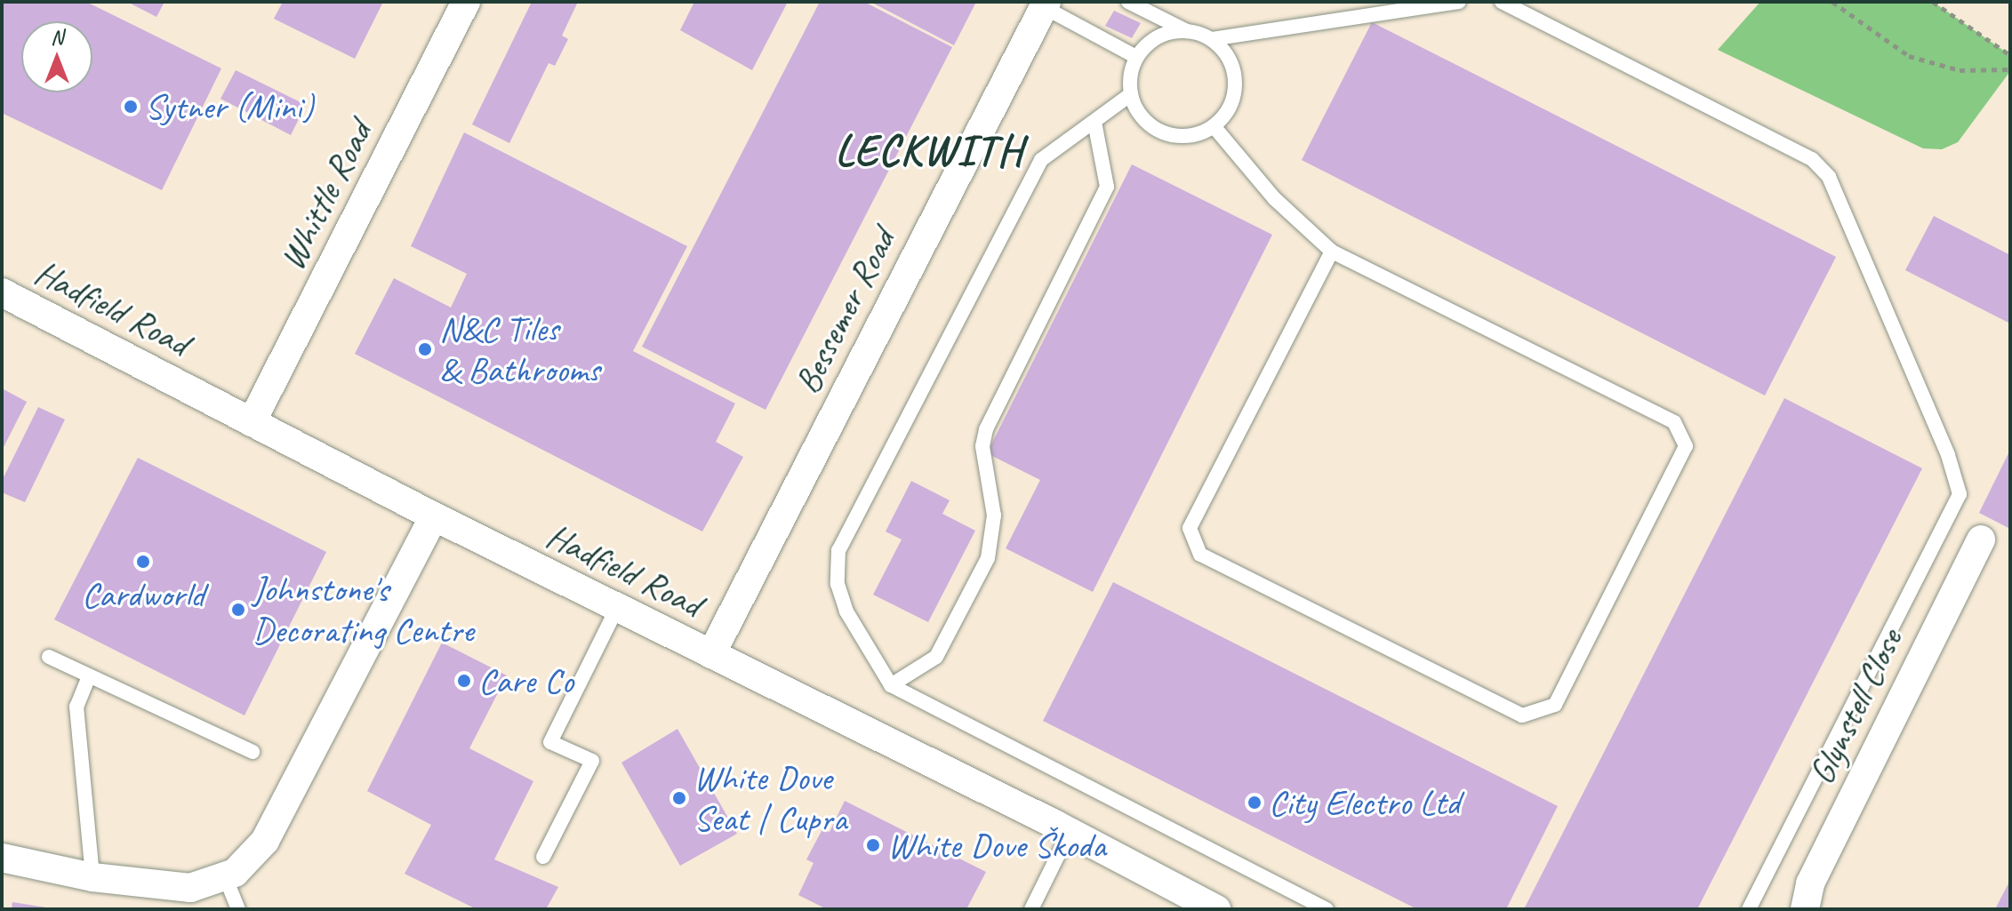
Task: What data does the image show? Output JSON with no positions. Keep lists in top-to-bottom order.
{
  "streets": {
    "street": [
      "Whittle Road",
      "Hadfield Road",
      "Bessemer Road",
      "Glynstell Close"
    ]
  },
  "crossings": [
    ["Whittle Road", "Hadfield Road"],
    ["Hadfield Road", "Bessemer Road"]
  ],
  "districts": ["LECKWITH"],
  "places": [
    "Sytner (Mini)",
    "N&C Tiles & Bathrooms",
    "Cardworld",
    "Johnstone's Decorating Centre",
    "Care Co",
    "White Dove Seat | Cupra",
    "City Electro Ltd",
    "White Dove Škoda"
  ],
  "north": "top"
}
